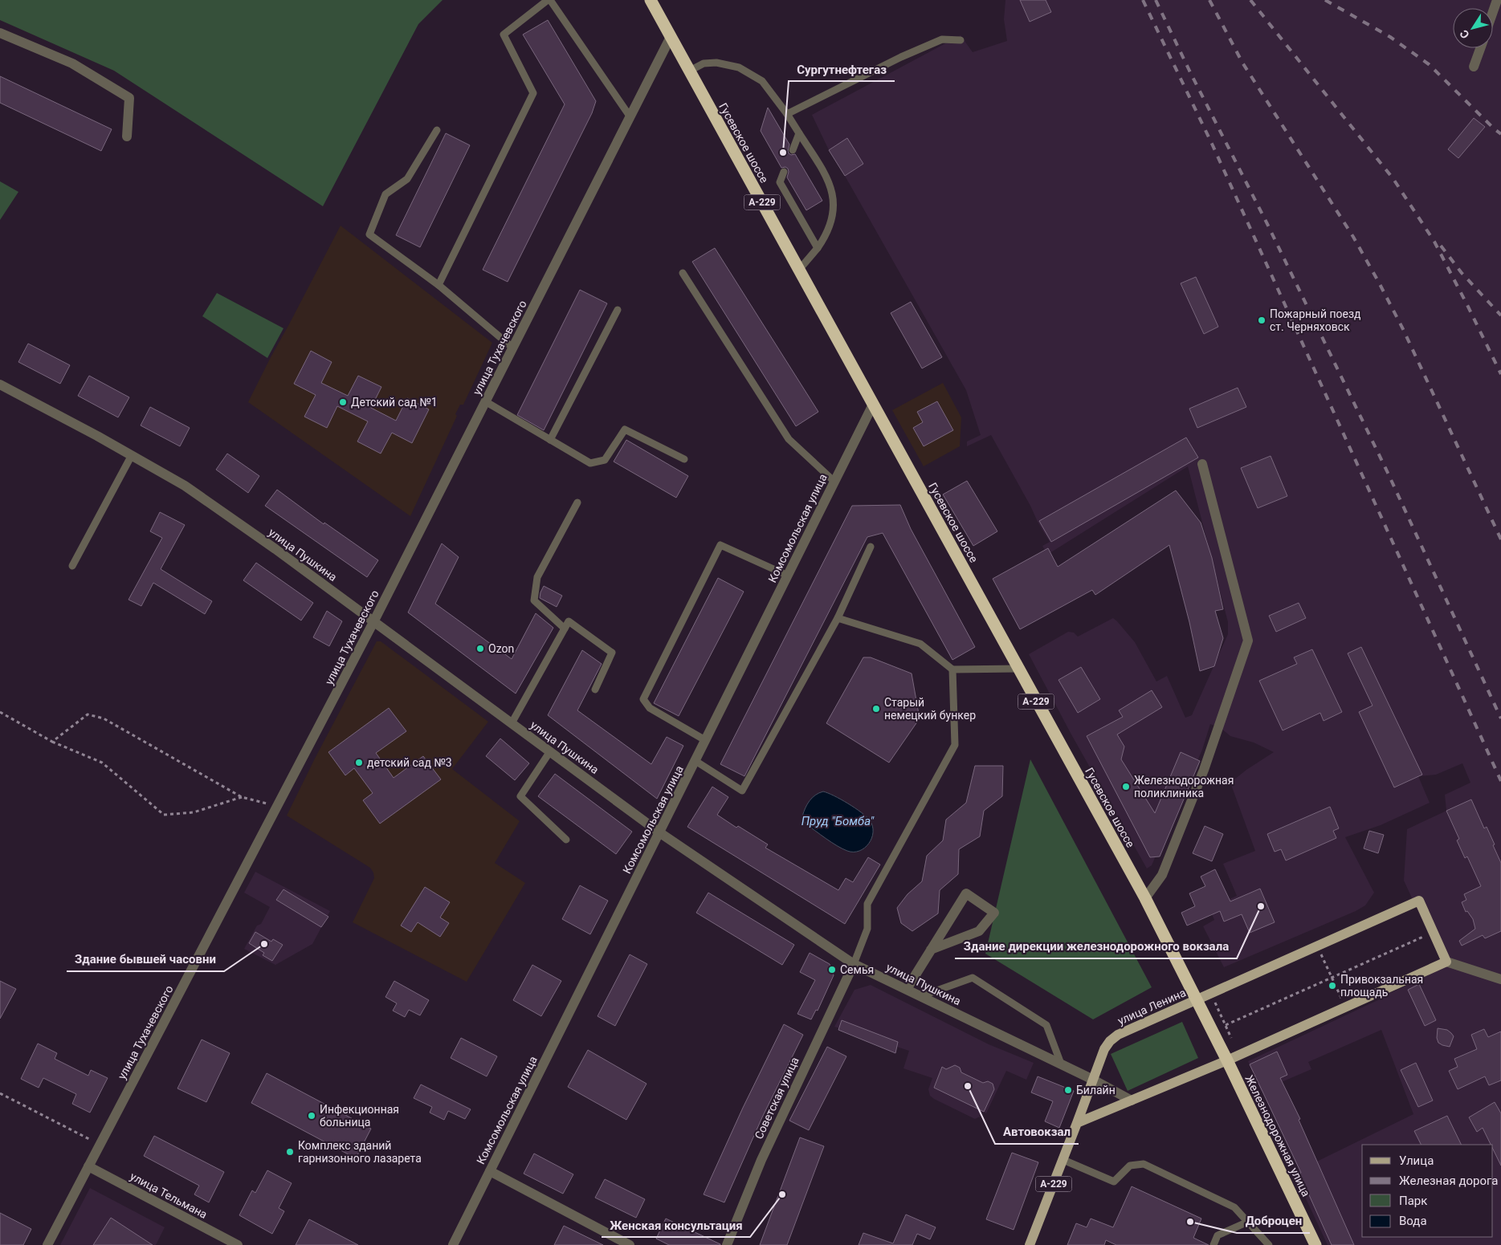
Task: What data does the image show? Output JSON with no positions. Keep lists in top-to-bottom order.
{
  "streets": {
    "highway": ["Гусевское шоссе", "А-229", "Железнодорожная улица"],
    "main road": ["улица Ленина"],
    "street": [
      "улица Тухачевского",
      "Комсомольская улица",
      "улица Пушкина",
      "Советская улица",
      "улица Тельмана"
    ]
  },
  "crossings": [
    ["Гусевское шоссе", "улица Тухачевского"],
    ["Гусевское шоссе", "Комсомольская улица"],
    ["Гусевское шоссе", "улица Ленина"],
    ["Гусевское шоссе", "Железнодорожная улица"],
    ["улица Тухачевского", "улица Пушкина"],
    ["улица Тухачевского", "улица Тельмана"],
    ["Комсомольская улица", "улица Пушкина"],
    ["улица Пушкина", "улица Ленина"],
    ["улица Пушкина", "Советская улица"]
  ],
  "water": ["Пруд \"Бомба\""],
  "places": [
    "Сургутнефтегаз",
    "Пожарный поезд ст. Черняховск",
    "Детский сад №1",
    "Ozon",
    "Старый немецкий бункер",
    "детский сад №3",
    "Железнодорожная поликлиника",
    "Здание дирекции железнодорожного вокзала",
    "Здание бывшей часовни",
    "Семья",
    "Привокзальная площадь",
    "Автовокзал",
    "Билайн",
    "Инфекционная больница",
    "Комплекс зданий гарнизонного лазарета",
    "Женская консультация",
    "Доброцен"
  ],
  "legend": [
    "Улица",
    "Железная дорога",
    "Парк",
    "Вода"
  ],
  "north": "bottom left"
}
